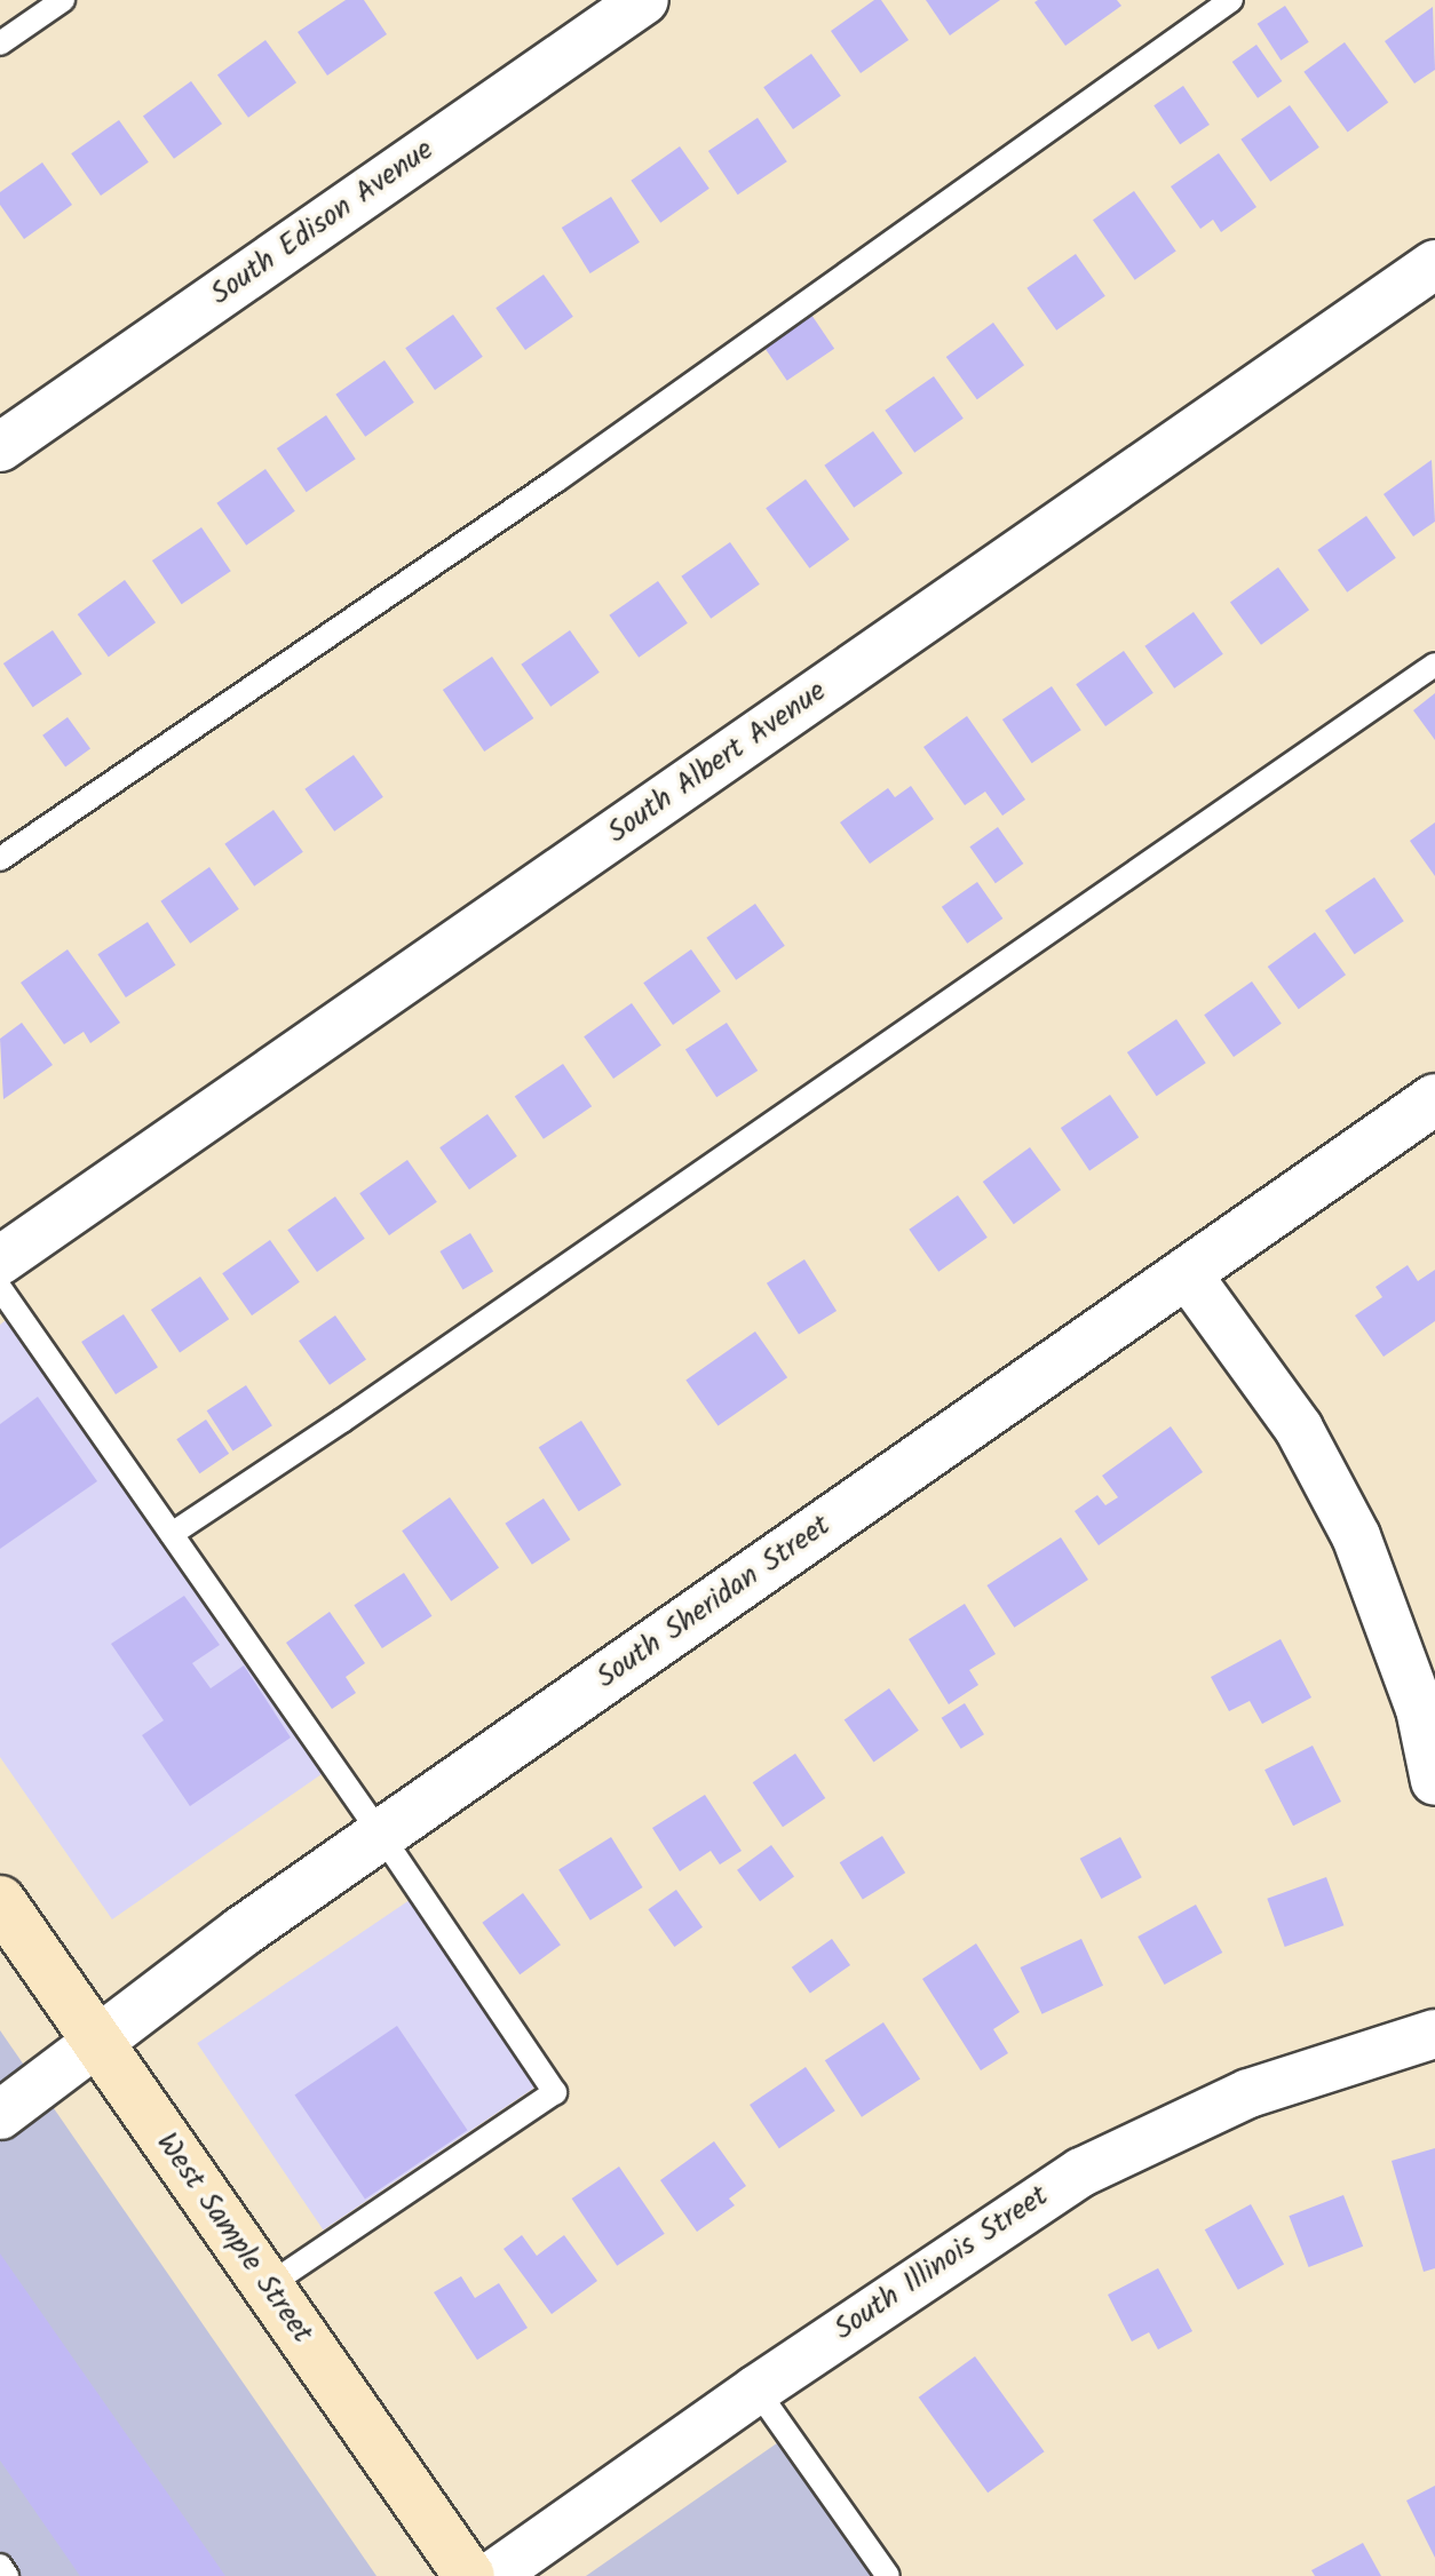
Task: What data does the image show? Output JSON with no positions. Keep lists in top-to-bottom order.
{
  "streets": {
    "main road": ["West Sample Street"],
    "street": [
      "South Edison Avenue",
      "South Albert Avenue",
      "South Sheridan Street",
      "South Illinois Street"
    ]
  },
  "crossings": [
    ["South Sheridan Street", "West Sample Street"]
  ]
}
